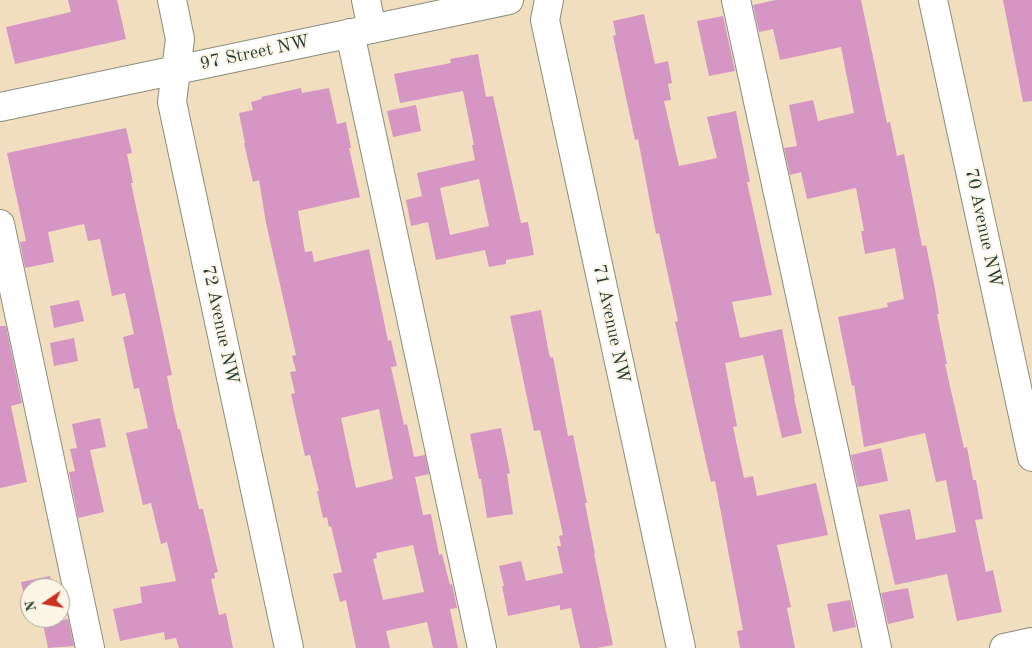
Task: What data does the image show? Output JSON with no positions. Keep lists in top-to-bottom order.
{
  "streets": {
    "street": [
      "97 Street NW",
      "70 Avenue NW",
      "71 Avenue NW",
      "72 Avenue NW"
    ]
  },
  "crossings": [
    ["97 Street NW", "72 Avenue NW"]
  ],
  "north": "left"
}
